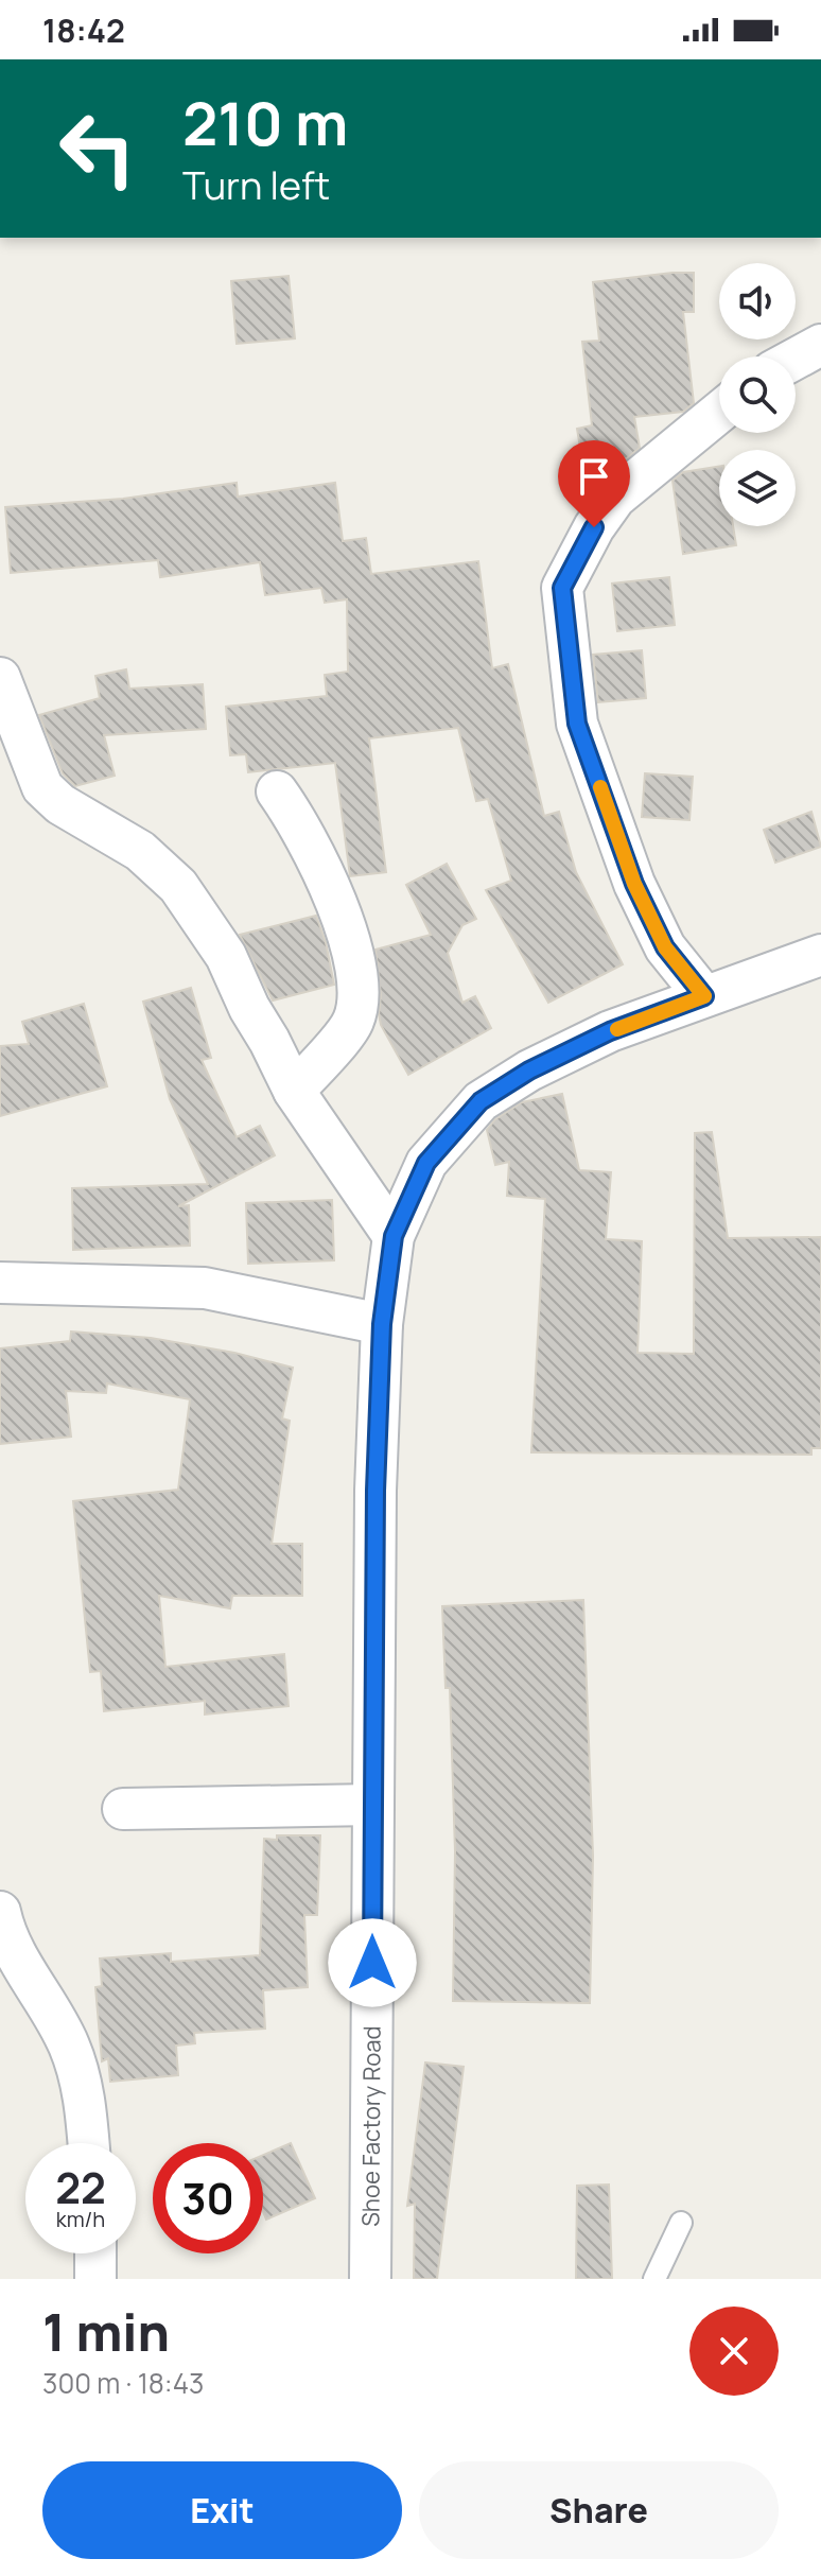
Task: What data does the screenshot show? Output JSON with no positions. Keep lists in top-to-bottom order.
{
  "streets": {
    "street": ["Shoe Factory Road"]
  },
  "page": {
    "status": "18:42",
    "turn": ["210 m", "Turn left"],
    "speed": "22 km/h",
    "limit": "30",
    "heading": ["1 min", "300 m · 18:43"],
    "buttons": ["Exit", "Share"]
  }
}
